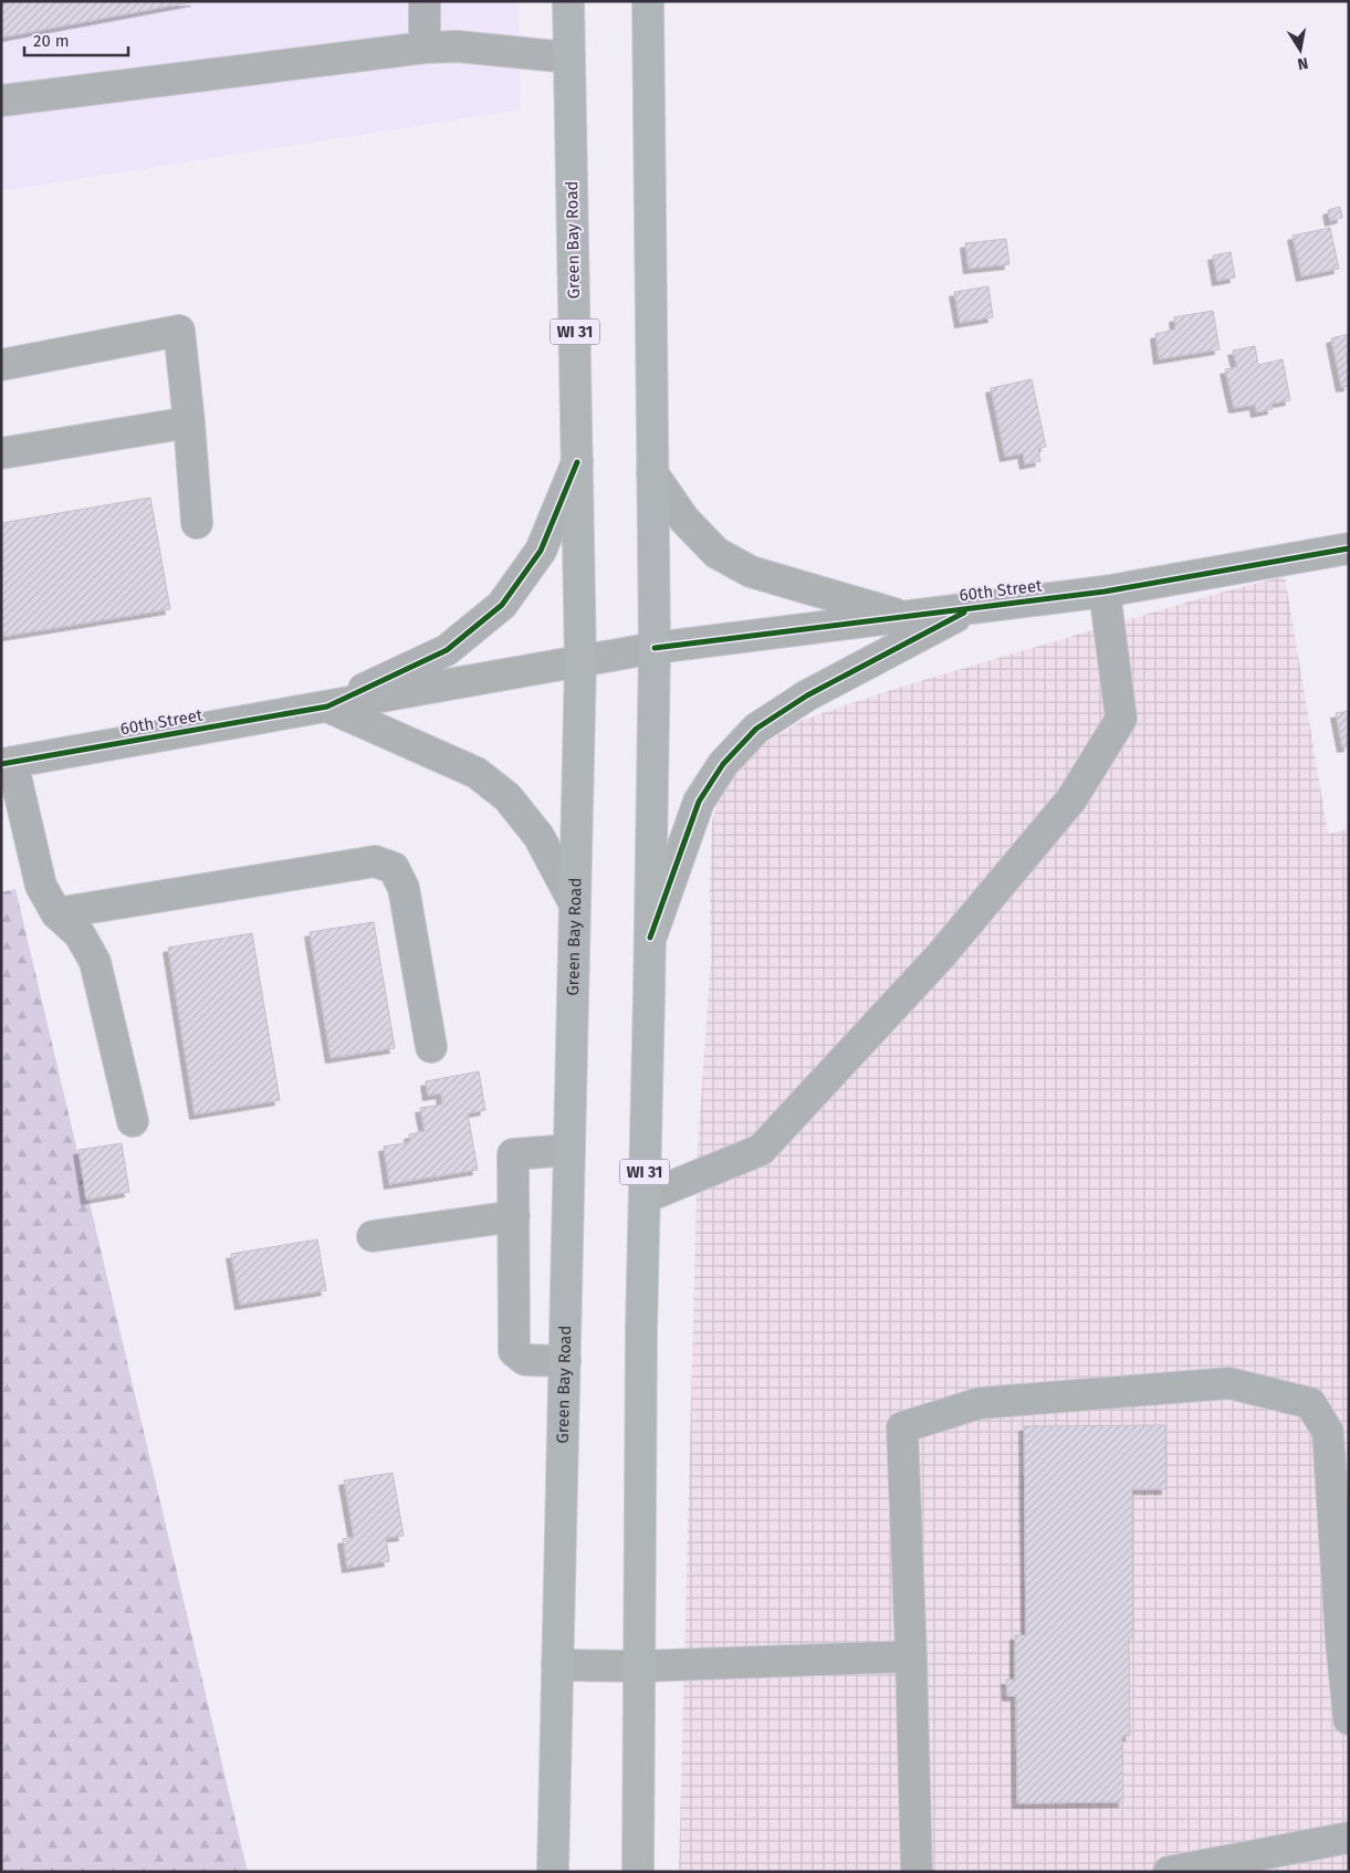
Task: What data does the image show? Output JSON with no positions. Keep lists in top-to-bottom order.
{
  "streets": {
    "main road": ["Green Bay Road", "WI 31"],
    "street": ["60th Street"]
  },
  "crossings": [
    ["Green Bay Road", "60th Street"],
    ["WI 31", "60th Street"]
  ],
  "scale_bar": "20 m",
  "north": "bottom"
}
